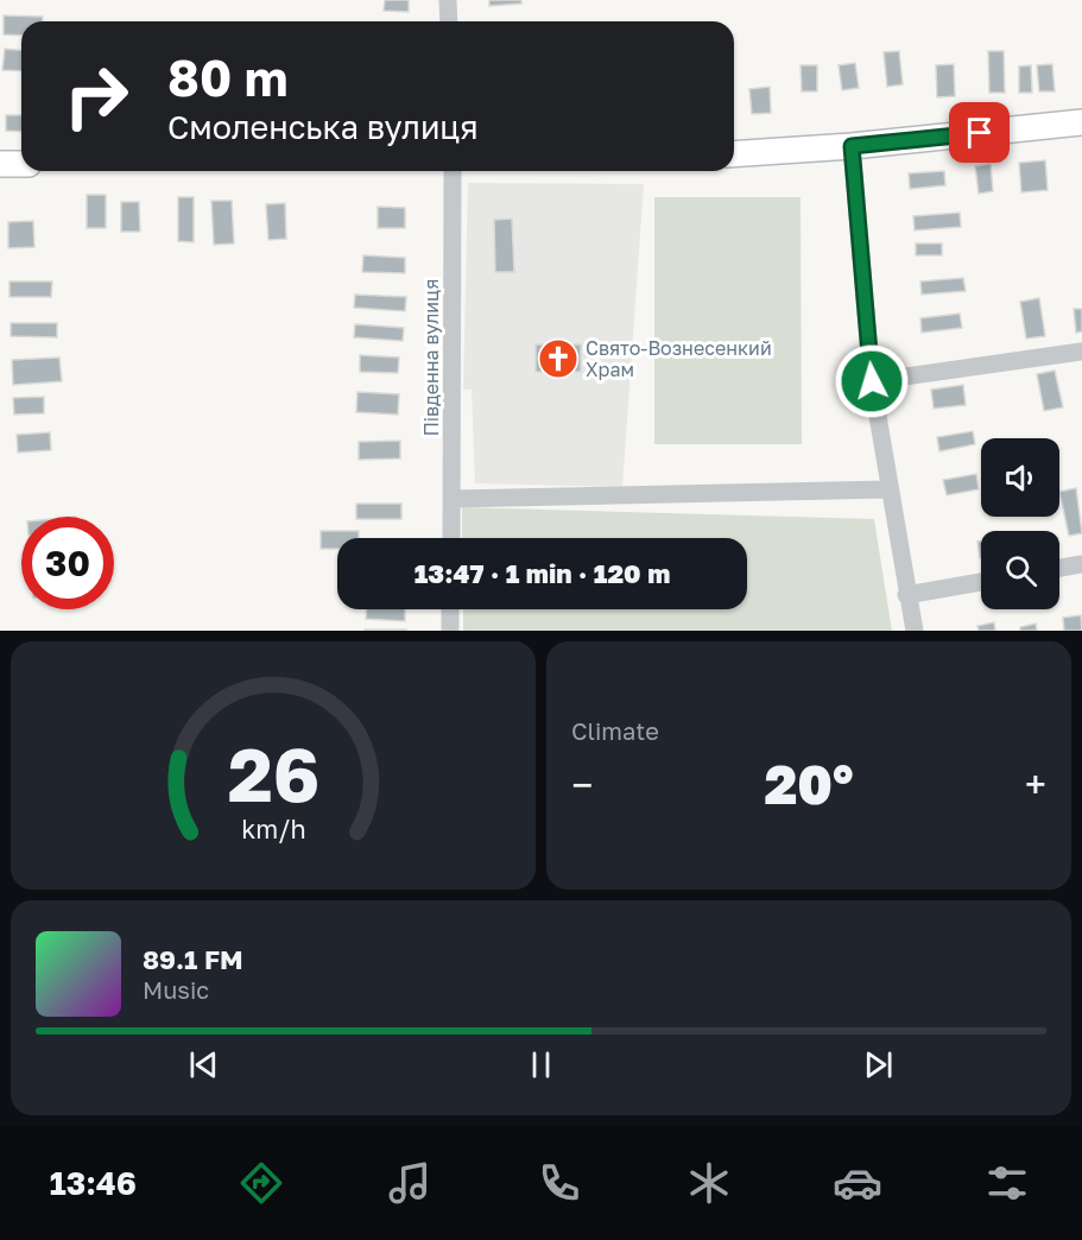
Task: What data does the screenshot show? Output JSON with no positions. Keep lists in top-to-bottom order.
{
  "streets": {
    "street": ["Південна вулиця"]
  },
  "places": {
    "church": ["Свято-Вознесенкий Храм"]
  },
  "page": {
    "turn": ["80 m", "Смоленська вулиця"],
    "limit": "30",
    "trip": "13:47 · 1 min · 120 m",
    "tile": "Climate",
    "heat": ["−", "20°", "+"],
    "song": ["89.1 FM", "Music"],
    "tabs": "13:46",
    "gauge": ["26", "km/h"]
  }
}
